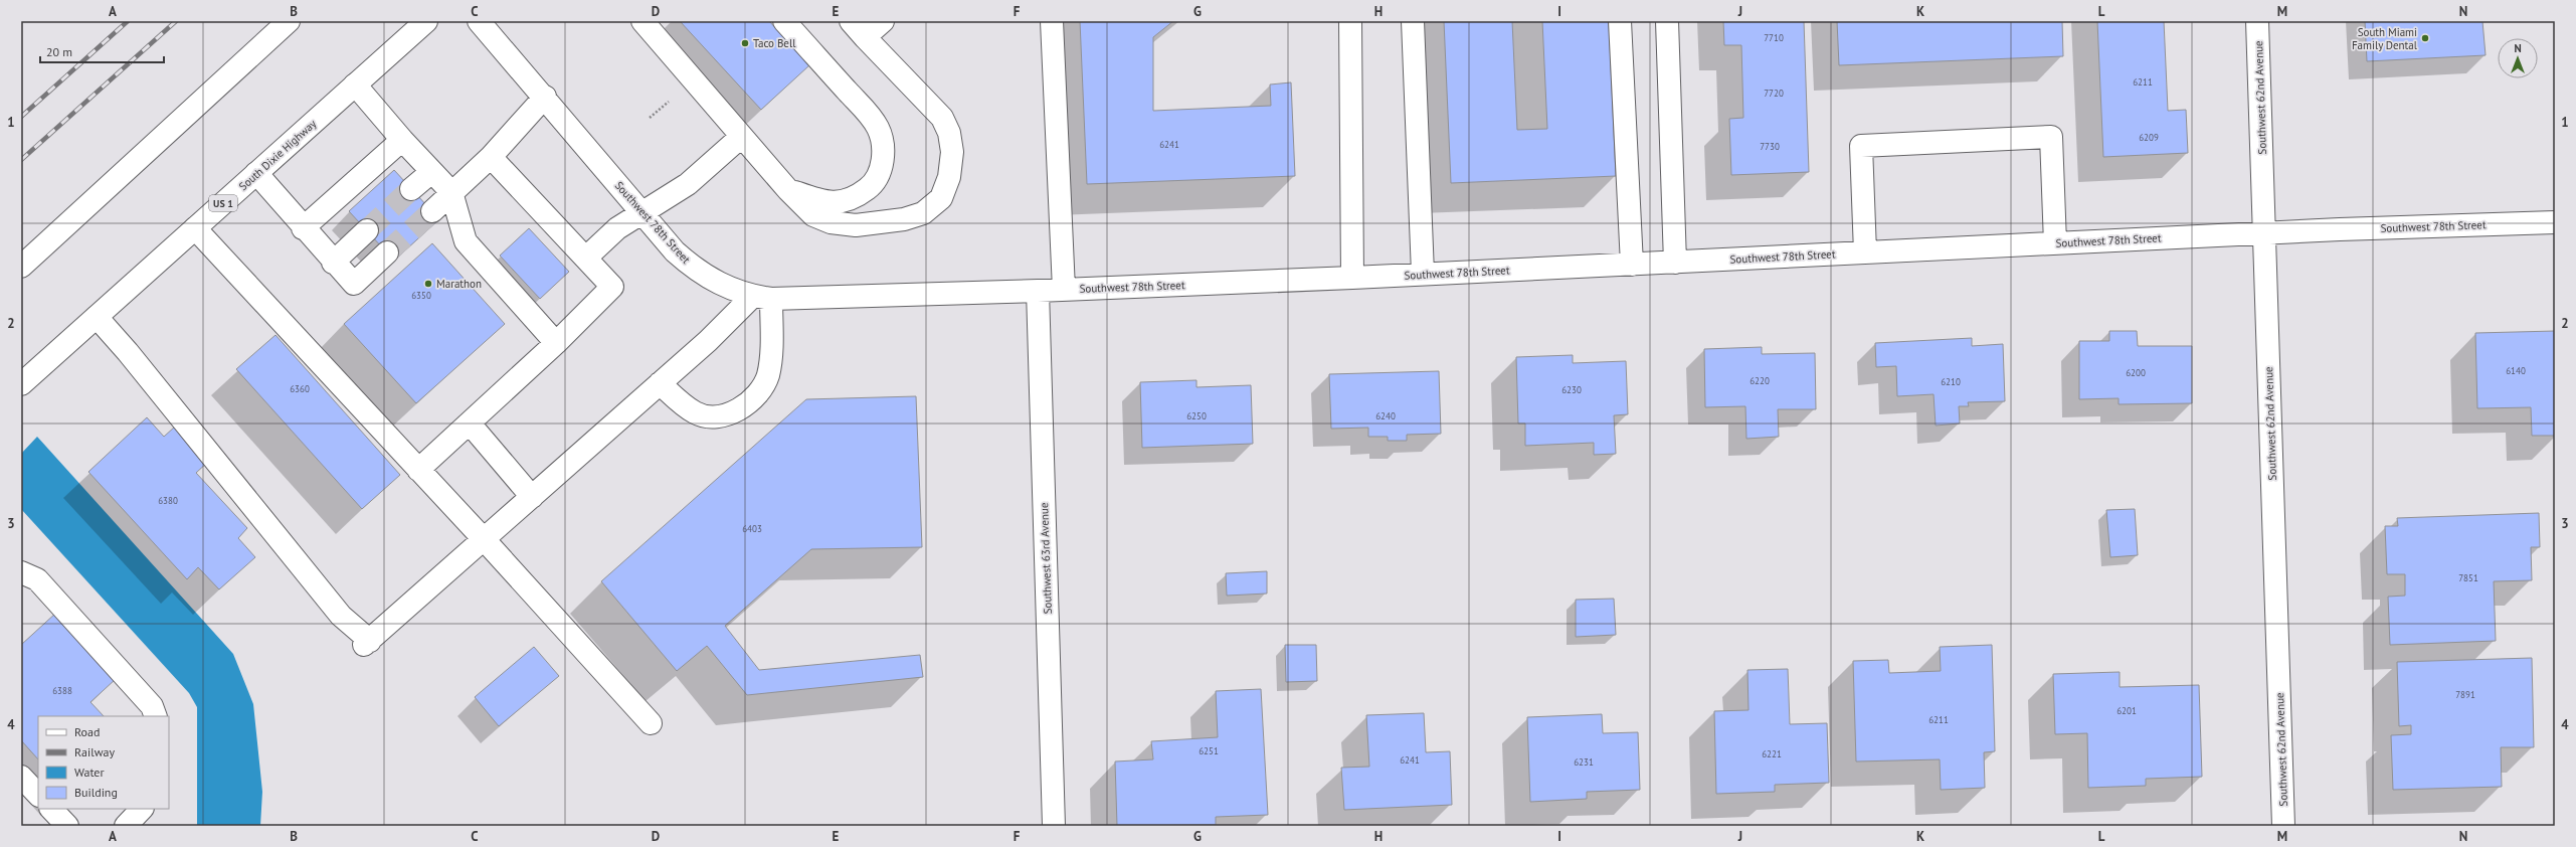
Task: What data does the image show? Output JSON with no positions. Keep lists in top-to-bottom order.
{
  "streets": {
    "main road": [
      "Southwest 62nd Avenue",
      "South Dixie Highway",
      "US 1",
      "Southwest 78th Street",
      "Southwest 63rd Avenue"
    ]
  },
  "crossings": [
    ["Southwest 62nd Avenue", "Southwest 78th Street"],
    ["Southwest 78th Street", "Southwest 63rd Avenue"]
  ],
  "places": ["South Miami Family Dental", "Taco Bell", "Marathon"],
  "house_numbers": [
    "7710",
    "6211",
    "7720",
    "6209",
    "6241",
    "7730",
    "6350",
    "6140",
    "6200",
    "6220",
    "6210",
    "6360",
    "6230",
    "6250",
    "6240",
    "6380",
    "6403",
    "7851",
    "6388",
    "7891",
    "6201",
    "6211",
    "6251",
    "6221",
    "6241",
    "6231"
  ],
  "legend": [
    "Road",
    "Railway",
    "Water",
    "Building"
  ],
  "scale_bar": "20 m",
  "north": "top",
  "grid": {
    "columns": [
      "A",
      "B",
      "C",
      "D",
      "E",
      "F",
      "G",
      "H",
      "I",
      "J",
      "K",
      "L",
      "M",
      "N"
    ],
    "rows": [
      "1",
      "2",
      "3",
      "4"
    ]
  }
}
